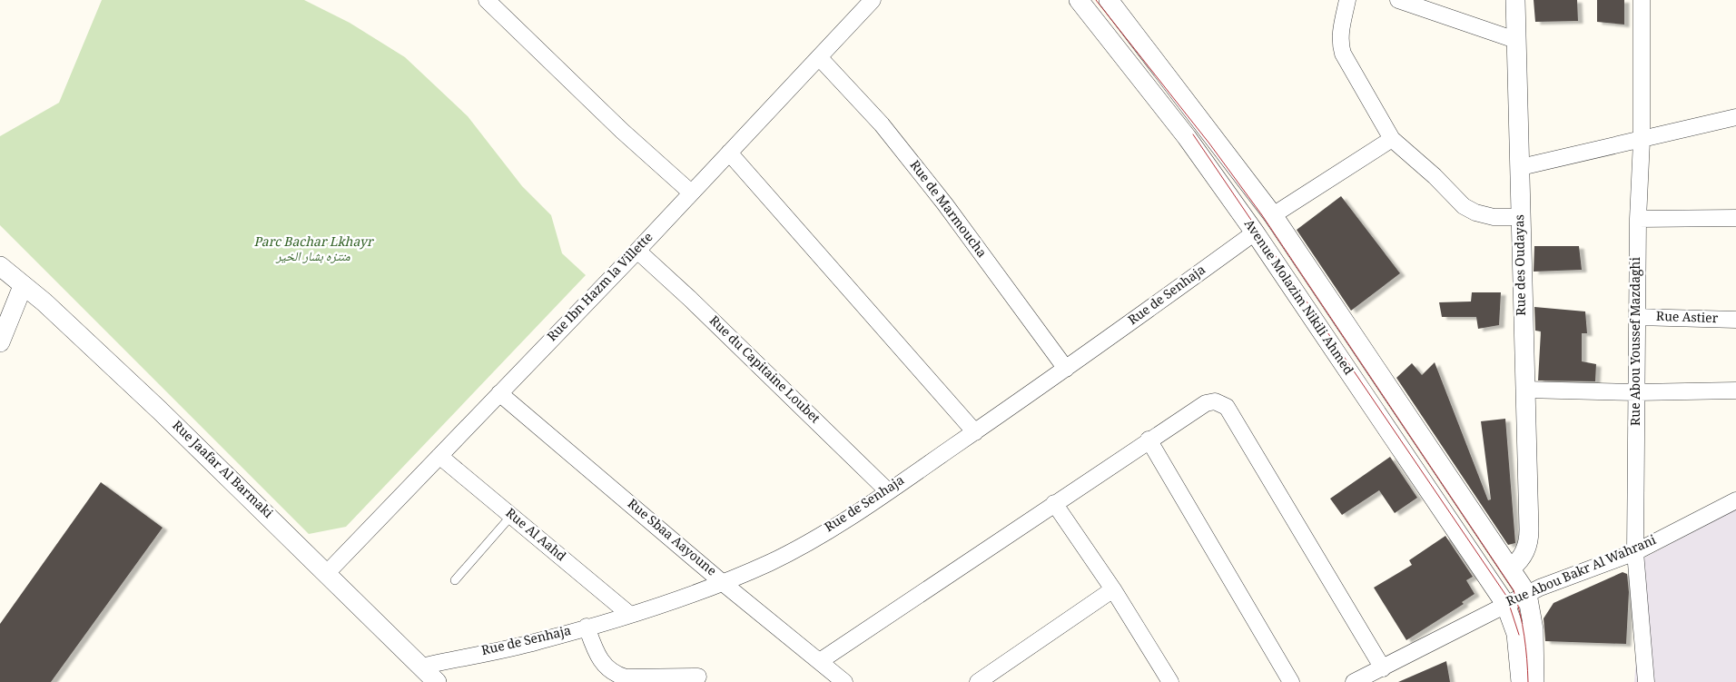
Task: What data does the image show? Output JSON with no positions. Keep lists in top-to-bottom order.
{
  "streets": {
    "street": [
      "Rue de Marmoucha",
      "Rue des Oudayas",
      "Rue Ibn Hazm la Villette",
      "Rue de Senhaja",
      "Avenue Molazim Nikili Ahmed",
      "Rue Astier",
      "Rue Abou Youssef Mazdaghi",
      "Rue du Capitaine Loubet",
      "Rue Jaafar Al Barmaki",
      "Rue Al Aahd",
      "Rue Sbaa Aayoune",
      "Rue Abou Bakr Al Wahrani"
    ]
  },
  "crossings": [
    ["Rue de Marmoucha", "Rue Ibn Hazm la Villette"],
    ["Rue de Marmoucha", "Rue de Senhaja"],
    ["Rue des Oudayas", "Avenue Molazim Nikili Ahmed"],
    ["Rue Ibn Hazm la Villette", "Rue du Capitaine Loubet"],
    ["Rue Ibn Hazm la Villette", "Rue Jaafar Al Barmaki"],
    ["Rue Ibn Hazm la Villette", "Rue Al Aahd"],
    ["Rue Ibn Hazm la Villette", "Rue Sbaa Aayoune"],
    ["Rue de Senhaja", "Avenue Molazim Nikili Ahmed"],
    ["Rue de Senhaja", "Rue du Capitaine Loubet"],
    ["Rue de Senhaja", "Rue Jaafar Al Barmaki"],
    ["Rue de Senhaja", "Rue Al Aahd"],
    ["Rue de Senhaja", "Rue Sbaa Aayoune"],
    ["Avenue Molazim Nikili Ahmed", "Rue Abou Bakr Al Wahrani"],
    ["Rue Astier", "Rue Abou Youssef Mazdaghi"],
    ["Rue Abou Youssef Mazdaghi", "Rue Abou Bakr Al Wahrani"]
  ],
  "parks": ["Parc Bachar Lkhayr منتزه بشار الخير"]
}
